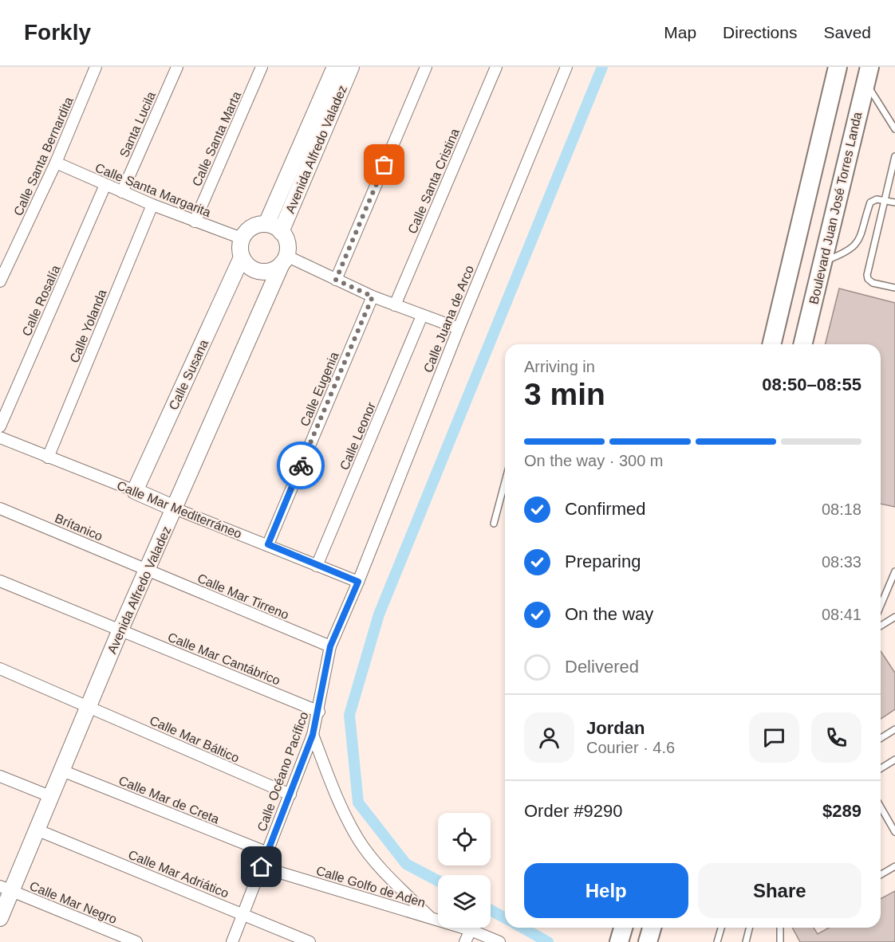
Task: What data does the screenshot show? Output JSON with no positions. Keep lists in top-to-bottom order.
{
  "streets": {
    "main road": ["Boulevard Juan José Torres Landa"],
    "street": [
      "Santa Lucila",
      "Calle Santa Marta",
      "Avenida Alfredo Valadez",
      "Calle Santa Bernardita",
      "Calle Santa Cristina",
      "Calle Santa Margarita",
      "Calle Rosalía",
      "Calle Juana de Arco",
      "Calle Yolanda",
      "Calle Susana",
      "Calle Eugenia",
      "Calle Leonor",
      "Calle Mar Mediterráneo",
      "Brítanico",
      "Calle Mar Tirreno",
      "Calle Mar Cantábrico",
      "Calle Mar Báltico",
      "Calle Océano Pacífico",
      "Calle Mar de Creta",
      "Calle Mar Adriático",
      "Calle Golfo de Aden",
      "Calle Mar Negro"
    ]
  },
  "crossings": [
    ["Santa Lucila", "Calle Santa Margarita"],
    ["Calle Santa Marta", "Calle Santa Margarita"],
    ["Avenida Alfredo Valadez", "Calle Santa Margarita"],
    ["Avenida Alfredo Valadez", "Calle Susana"],
    ["Avenida Alfredo Valadez", "Calle Mar Mediterráneo"],
    ["Avenida Alfredo Valadez", "Brítanico"],
    ["Avenida Alfredo Valadez", "Calle Mar Tirreno"],
    ["Avenida Alfredo Valadez", "Calle Mar Cantábrico"],
    ["Avenida Alfredo Valadez", "Calle Mar Báltico"],
    ["Avenida Alfredo Valadez", "Calle Mar de Creta"],
    ["Avenida Alfredo Valadez", "Calle Mar Adriático"],
    ["Avenida Alfredo Valadez", "Calle Mar Negro"],
    ["Calle Santa Bernardita", "Calle Santa Margarita"],
    ["Calle Santa Margarita", "Calle Rosalía"],
    ["Calle Santa Margarita", "Calle Yolanda"],
    ["Calle Santa Margarita", "Calle Susana"],
    ["Calle Juana de Arco", "Calle Mar Mediterráneo"],
    ["Calle Juana de Arco", "Calle Océano Pacífico"],
    ["Calle Yolanda", "Calle Mar Mediterráneo"],
    ["Calle Susana", "Calle Mar Mediterráneo"],
    ["Calle Eugenia", "Calle Mar Mediterráneo"],
    ["Calle Leonor", "Calle Mar Mediterráneo"],
    ["Calle Mar Mediterráneo", "Calle Océano Pacífico"],
    ["Brítanico", "Calle Mar Tirreno"],
    ["Calle Mar Tirreno", "Calle Océano Pacífico"],
    ["Calle Mar Cantábrico", "Calle Océano Pacífico"],
    ["Calle Mar Báltico", "Calle Océano Pacífico"],
    ["Calle Océano Pacífico", "Calle Mar de Creta"],
    ["Calle Océano Pacífico", "Calle Mar Adriático"],
    ["Calle Océano Pacífico", "Calle Golfo de Aden"]
  ],
  "page": {
    "header": "Forkly",
    "nav": ["Map", "Directions", "Saved"],
    "heading": ["3 min", "Arriving in", "08:50–08:55"],
    "panel": [
      "Jordan",
      "Courier · 4.6",
      "Order #9290",
      "$289"
    ],
    "bar": "On the way · 300 m",
    "list": [
      ["Confirmed", "08:18"],
      ["Preparing", "08:33"],
      ["On the way", "08:41"],
      "Delivered"
    ],
    "buttons": ["Help", "Share"]
  }
}
